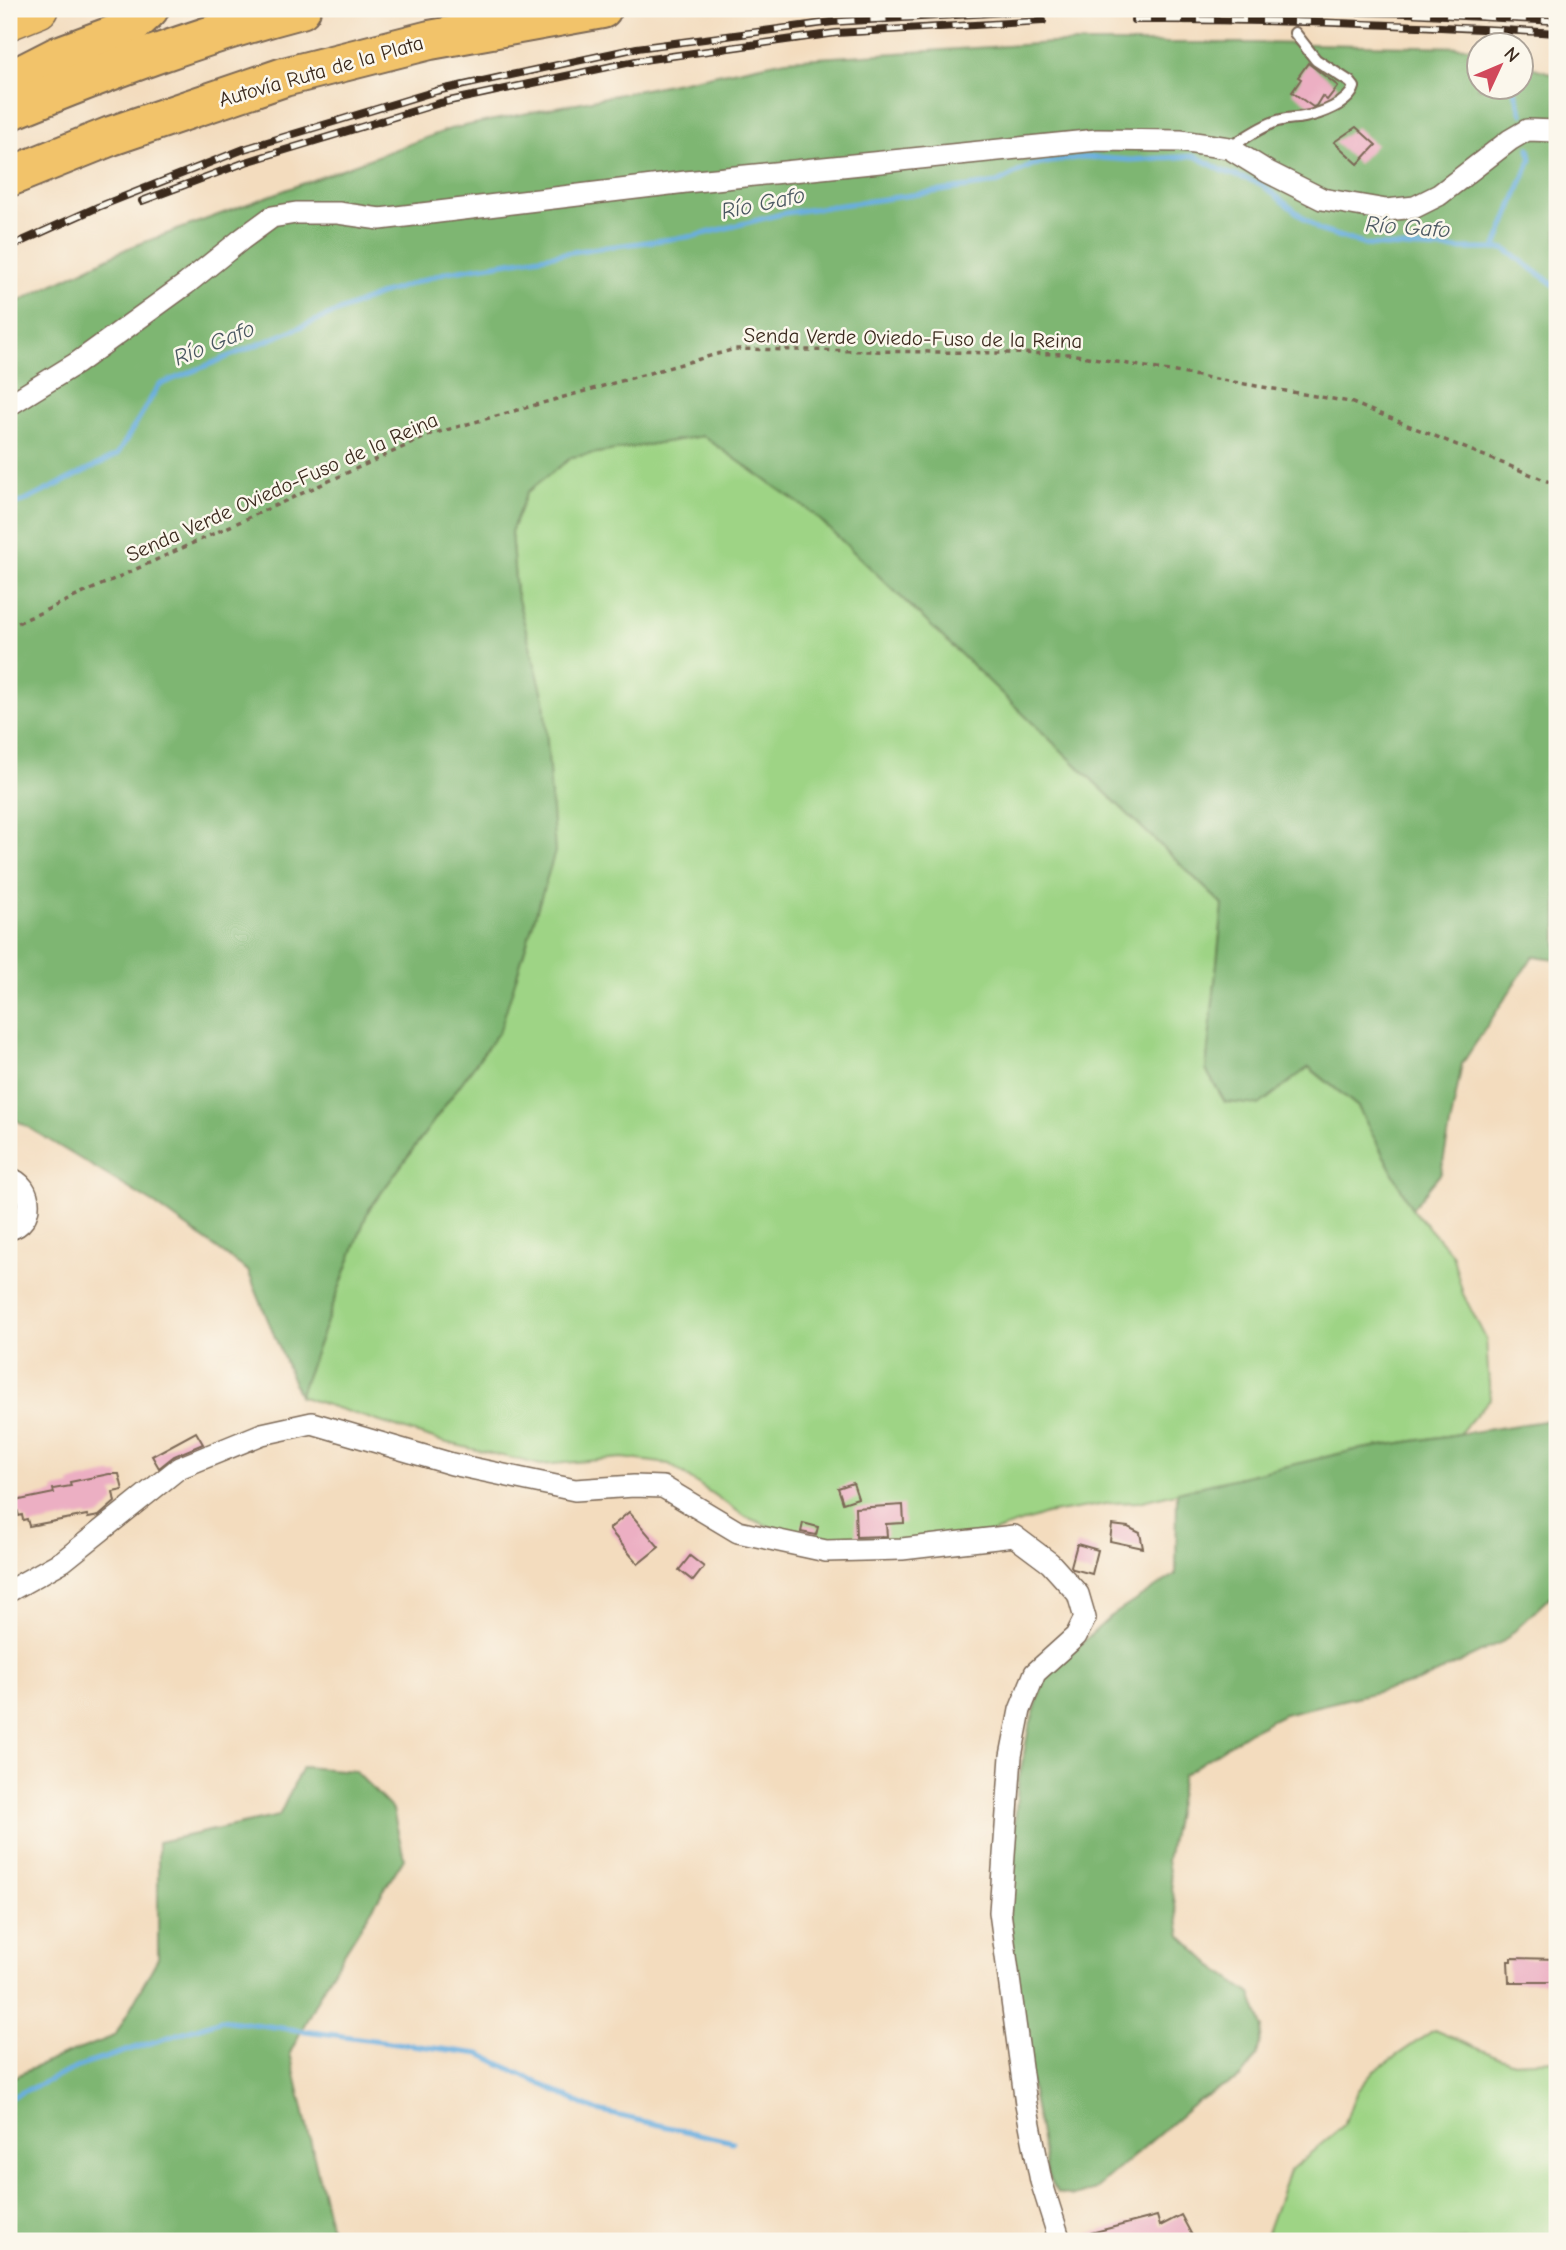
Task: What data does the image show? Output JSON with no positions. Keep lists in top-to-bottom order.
{
  "streets": {
    "highway": ["Autovía Ruta de la Plata"],
    "path": ["Senda Verde Oviedo-Fuso de la Reina"]
  },
  "water": ["Río Gafo"],
  "north": "top right"
}
